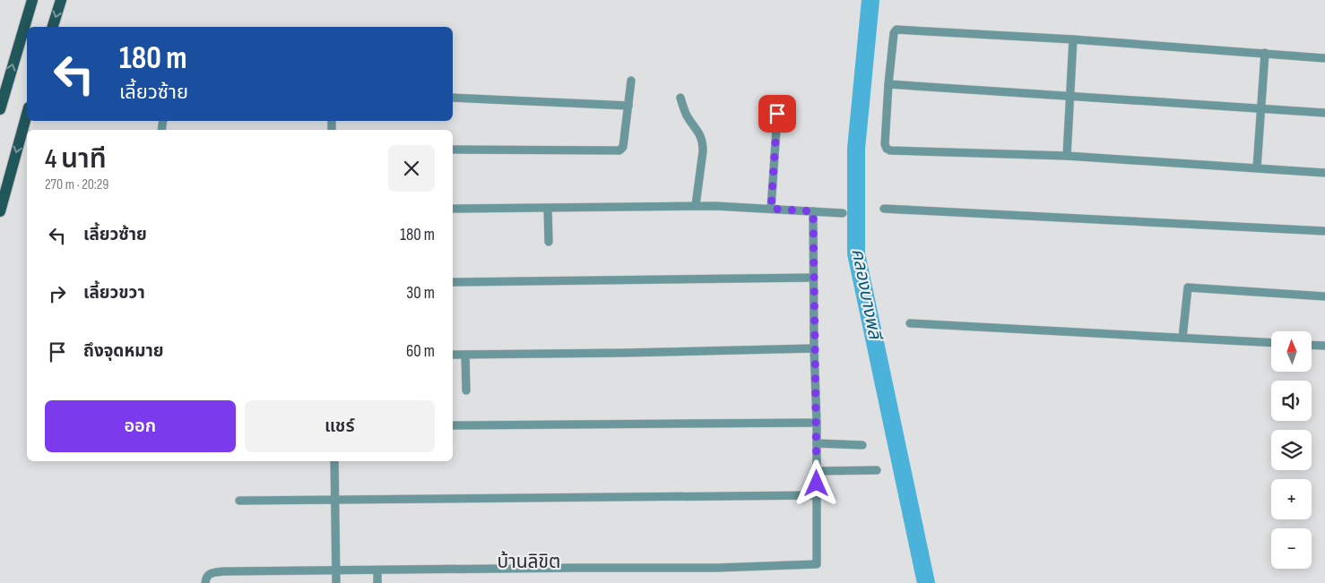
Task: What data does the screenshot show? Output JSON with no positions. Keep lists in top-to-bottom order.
{
  "districts": ["บ้านลิขิต"],
  "water": ["คลองบางพลี"],
  "north": "top",
  "page": {
    "turn": ["180 m", "เลี้ยวซ้าย"],
    "heading": ["4 นาที", "270 m · 20:29"],
    "list": [
      {
        "name": "เลี้ยวซ้าย",
        "value": "180 m"
      },
      {
        "name": "เลี้ยวขวา",
        "value": "30 m"
      },
      {
        "name": "ถึงจุดหมาย",
        "value": "60 m"
      }
    ],
    "map_buttons": ["+", "−"],
    "buttons": ["ออก", "แชร์"]
  }
}
